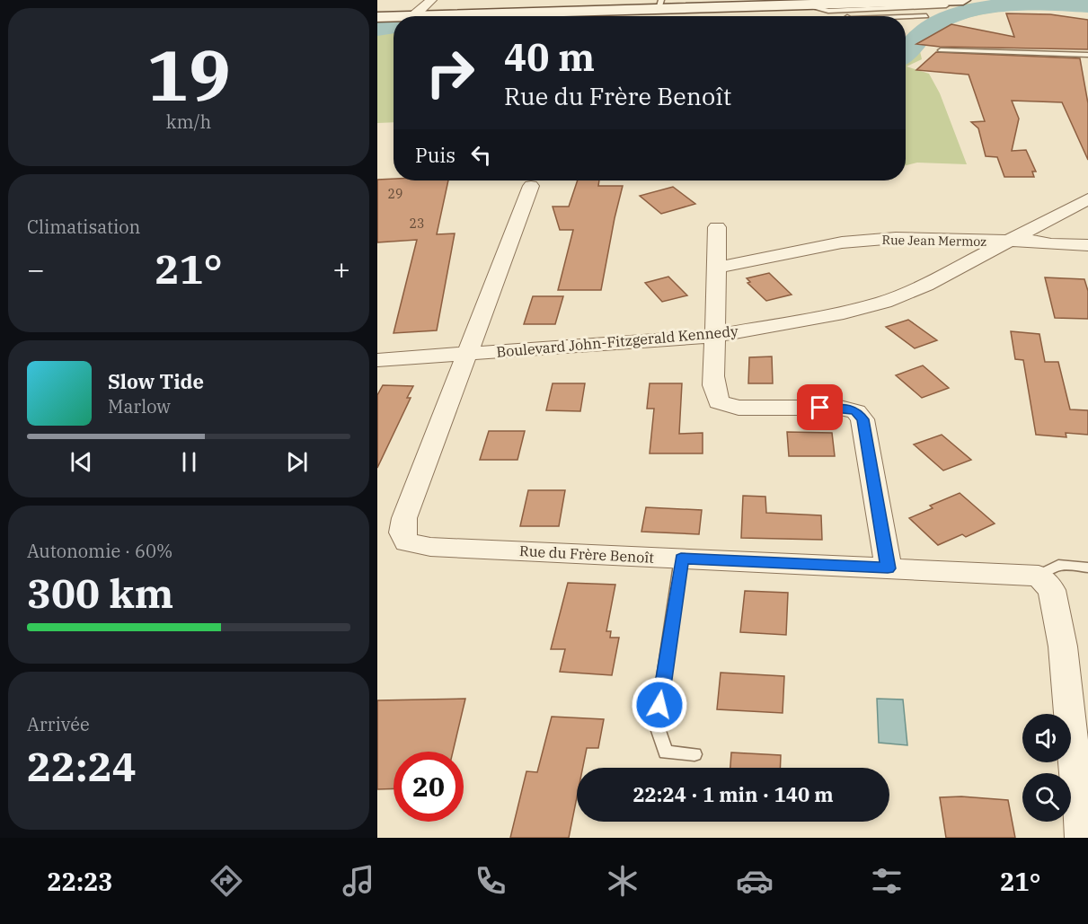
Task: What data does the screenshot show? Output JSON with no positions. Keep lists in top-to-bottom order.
{
  "streets": {
    "street": ["Rue Jean Mermoz", "Boulevard John-Fitzgerald Kennedy", "Rue du Frère Benoît"]
  },
  "crossings": [
    ["Rue Jean Mermoz", "Boulevard John-Fitzgerald Kennedy"],
    ["Boulevard John-Fitzgerald Kennedy", "Rue du Frère Benoît"]
  ],
  "house_numbers": ["29", "23"],
  "page": {
    "tile": [
      ["19", "km/h"],
      "Climatisation",
      ["Autonomie · 60%", "300 km"],
      ["Arrivée", "22:24"]
    ],
    "turn": ["40 m", "Rue du Frère Benoît"],
    "then": "Puis",
    "heat": ["−", "21°", "+"],
    "song": ["Slow Tide", "Marlow"],
    "limit": "20",
    "trip": "22:24 · 1 min · 140 m",
    "tabs": ["22:23", "21°"]
  }
}
